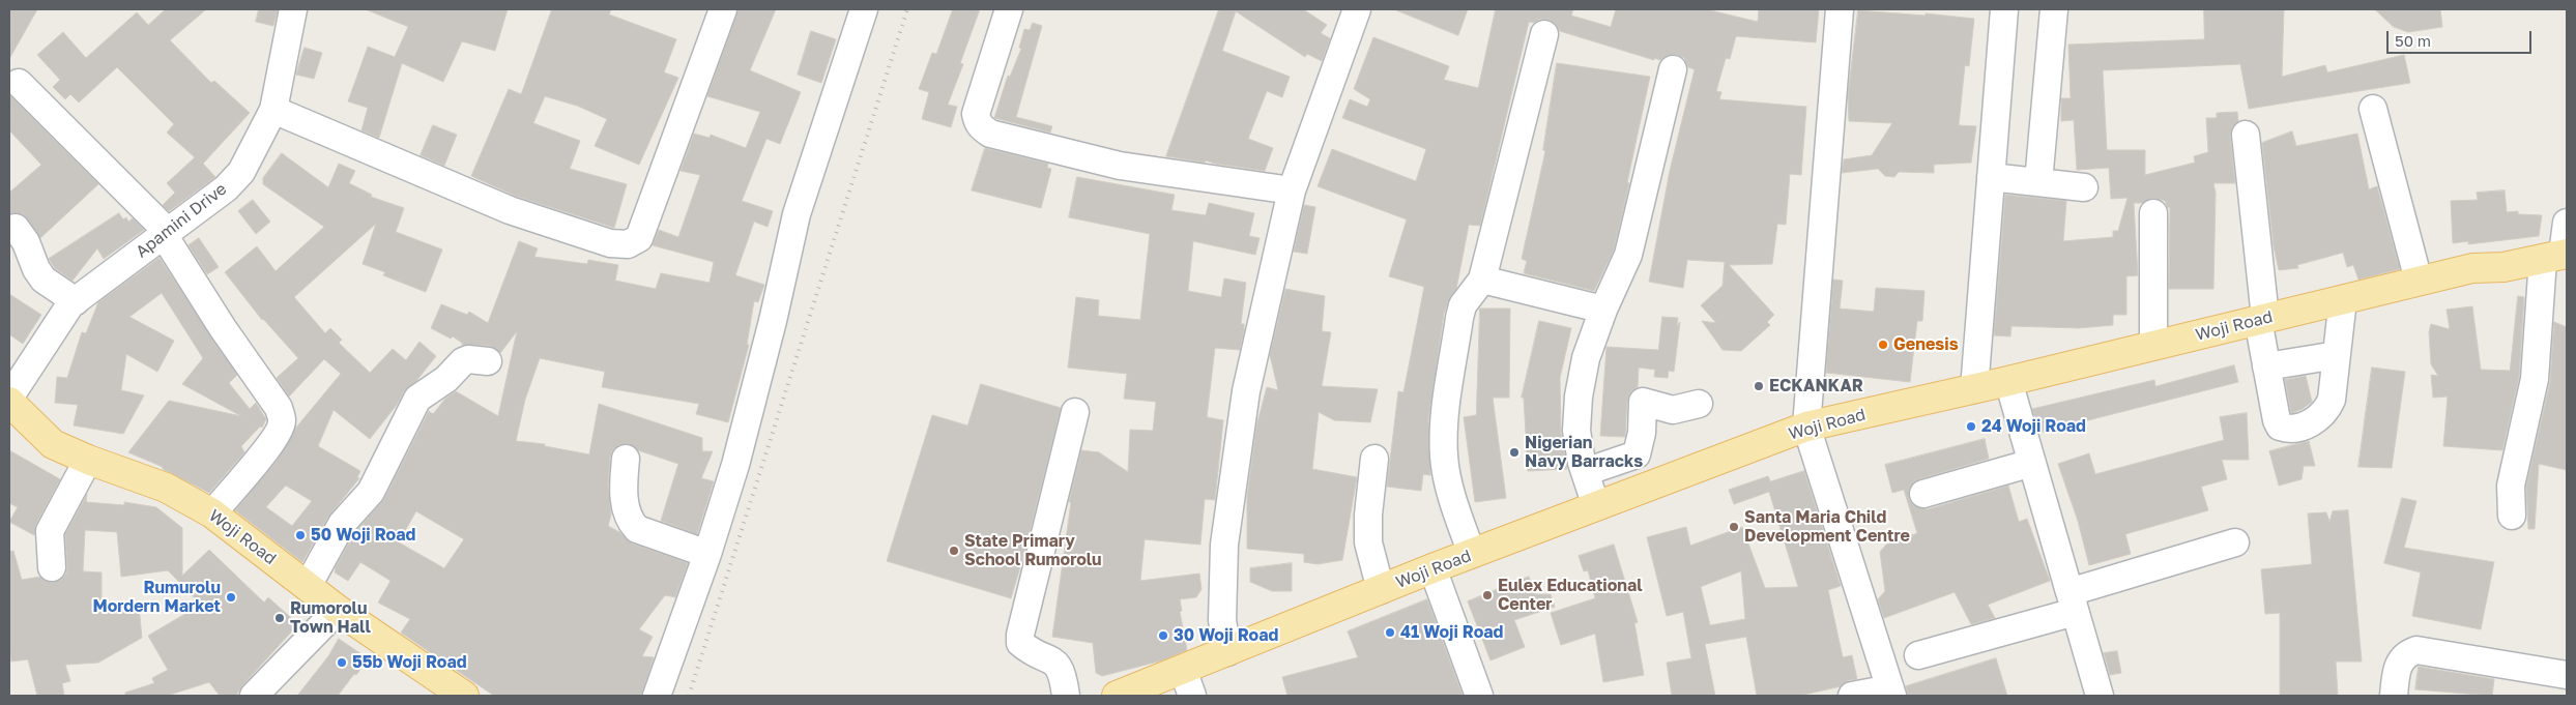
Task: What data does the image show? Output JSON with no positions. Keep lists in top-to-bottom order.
{
  "streets": {
    "main road": ["Woji Road"],
    "street": ["Apamini Drive"]
  },
  "places": [
    "Genesis",
    "ECKANKAR",
    "24 Woji Road",
    "Nigerian Navy Barracks",
    "Santa Maria Child Development Centre",
    "50 Woji Road",
    "State Primary School Rumorolu",
    "Eulex Educational Center",
    "Rumurolu Mordern Market",
    "Rumorolu Town Hall",
    "41 Woji Road",
    "30 Woji Road",
    "55b Woji Road"
  ],
  "scale_bar": "50 m"
}
